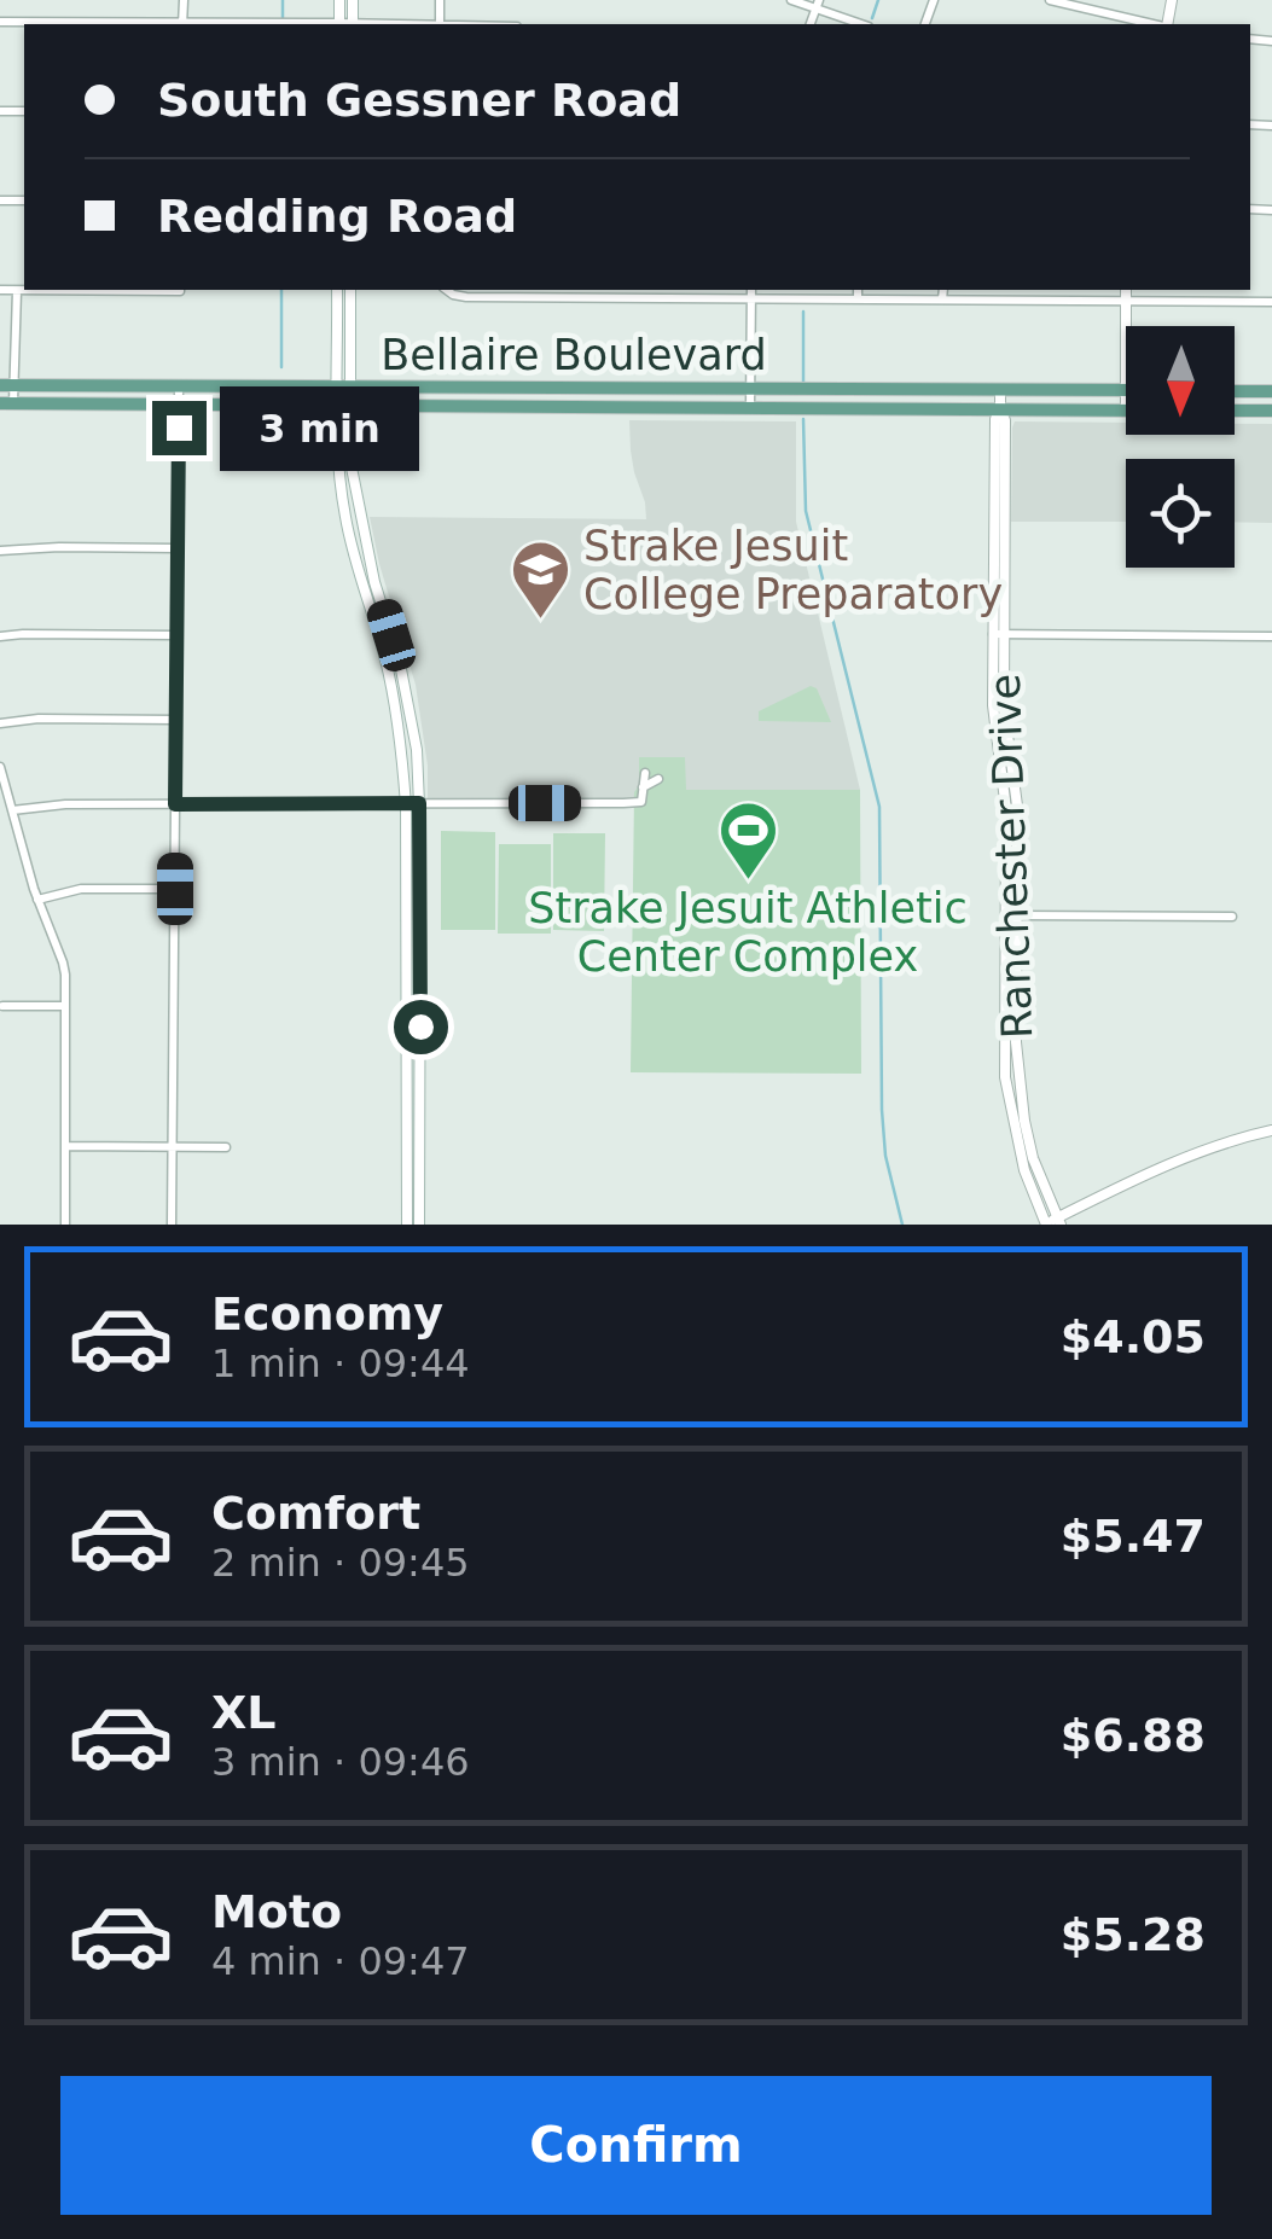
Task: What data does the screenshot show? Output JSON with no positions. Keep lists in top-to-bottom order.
{
  "streets": {
    "main road": ["Bellaire Boulevard", "Ranchester Drive"]
  },
  "crossings": [
    ["Bellaire Boulevard", "Ranchester Drive"]
  ],
  "places": {
    "school or university": ["Strake Jesuit College Preparatory"],
    "sports": ["Strake Jesuit Athletic Center Complex"]
  },
  "north": "bottom",
  "page": {
    "banner": ["South Gessner Road", "Redding Road"],
    "bubble": "3 min",
    "list": [
      {
        "name": "Economy",
        "note": "1 min · 09:44",
        "value": "$4.05"
      },
      {
        "name": "Comfort",
        "note": "2 min · 09:45",
        "value": "$5.47"
      },
      {
        "name": "XL",
        "note": "3 min · 09:46",
        "value": "$6.88"
      },
      {
        "name": "Moto",
        "note": "4 min · 09:47",
        "value": "$5.28"
      }
    ],
    "buttons": "Confirm"
  }
}
